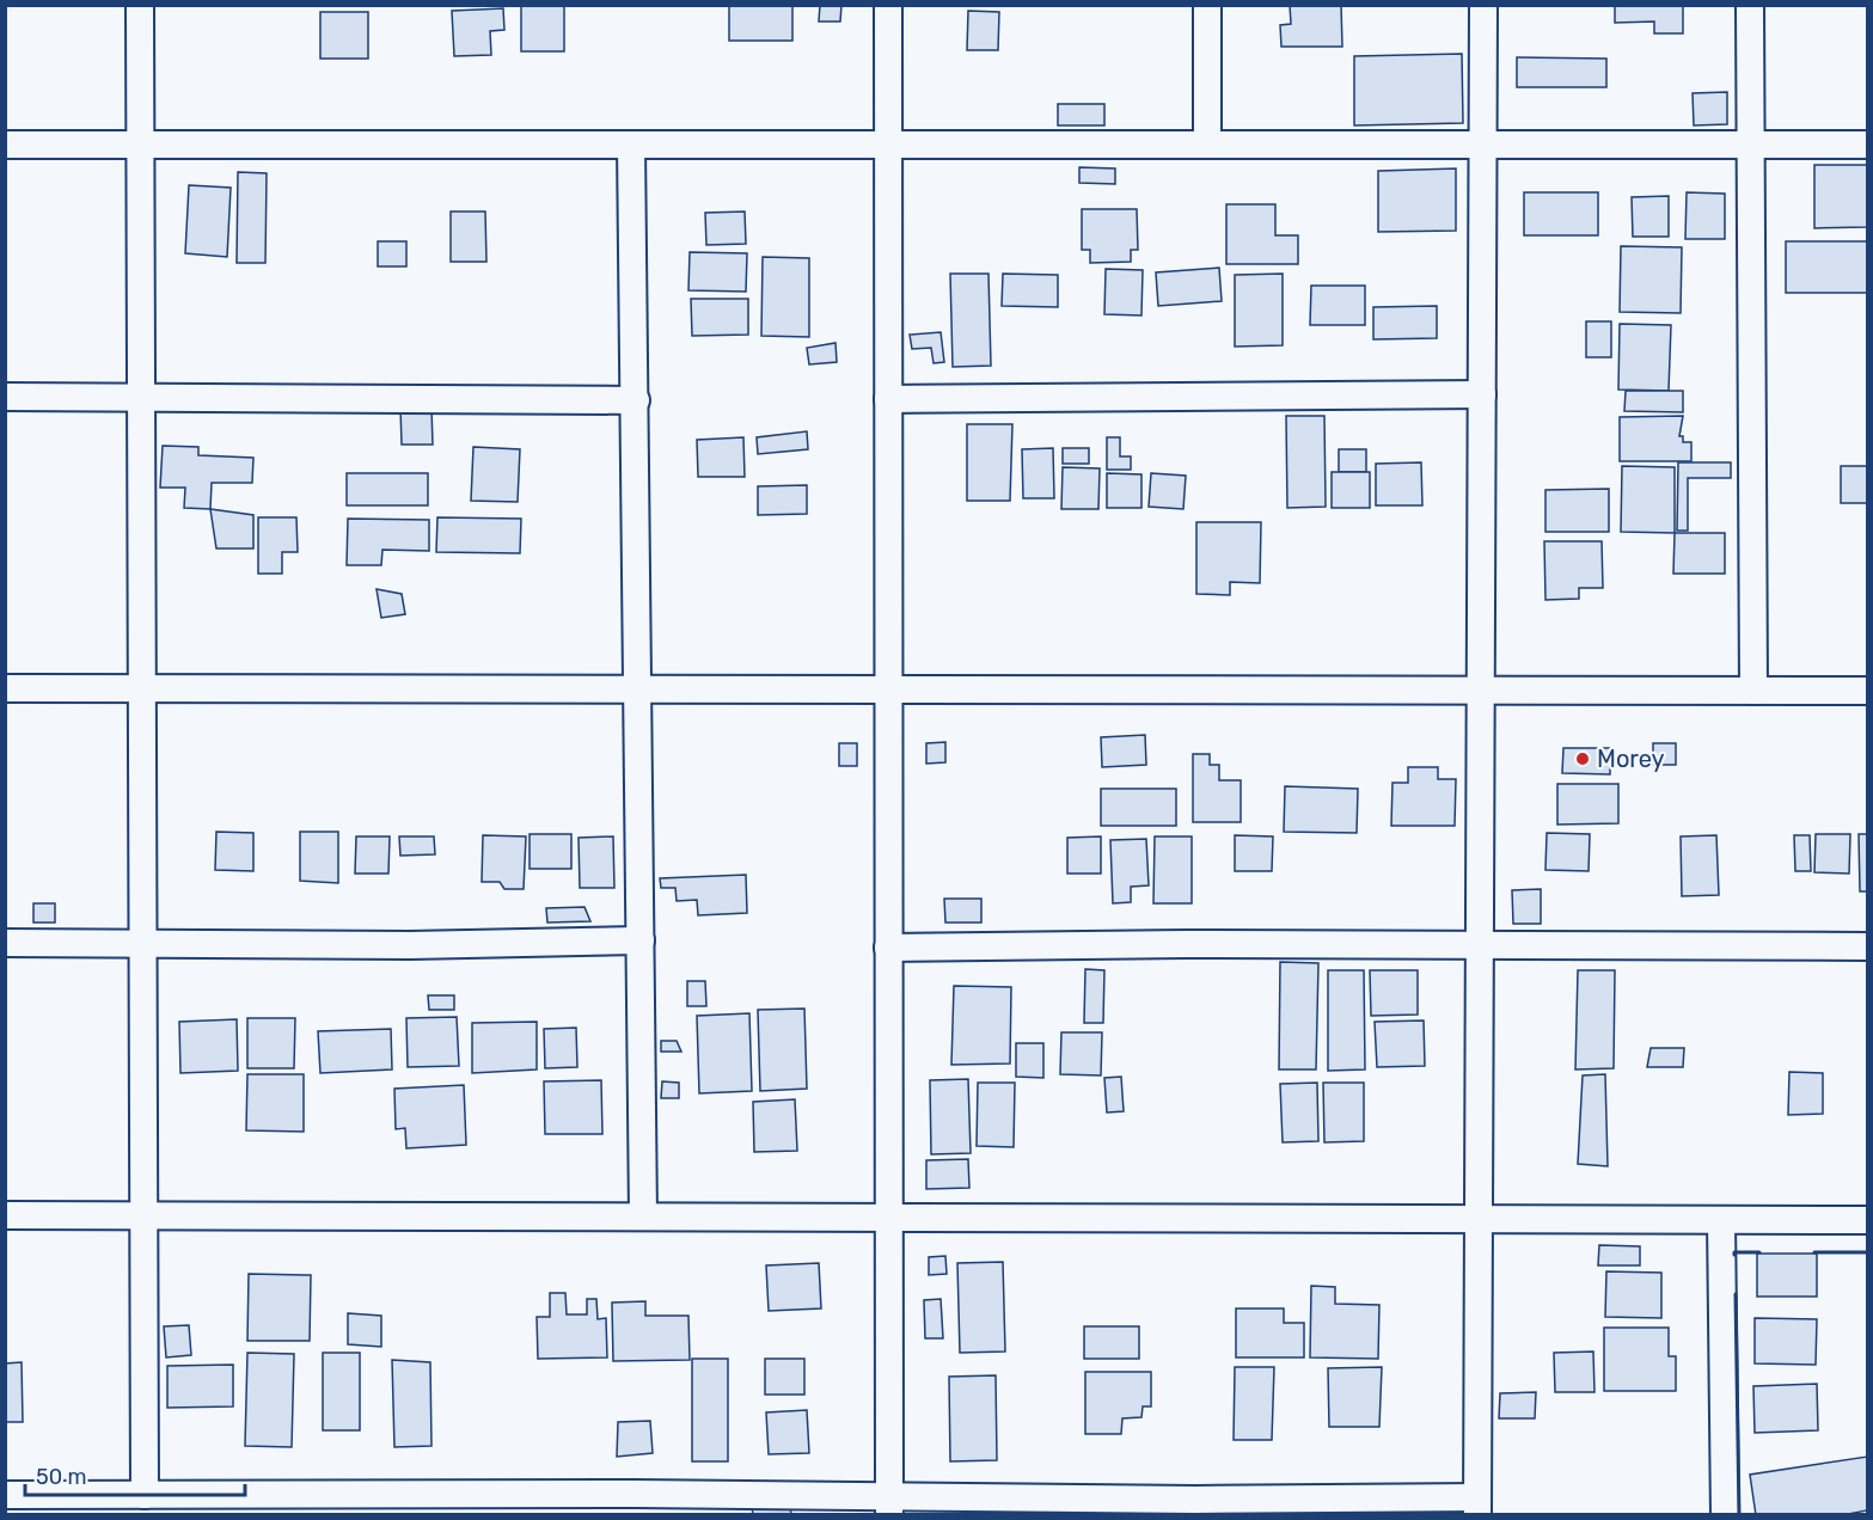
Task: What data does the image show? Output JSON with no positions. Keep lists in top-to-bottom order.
{
  "places": ["Morey"],
  "scale_bar": "50 m"
}
